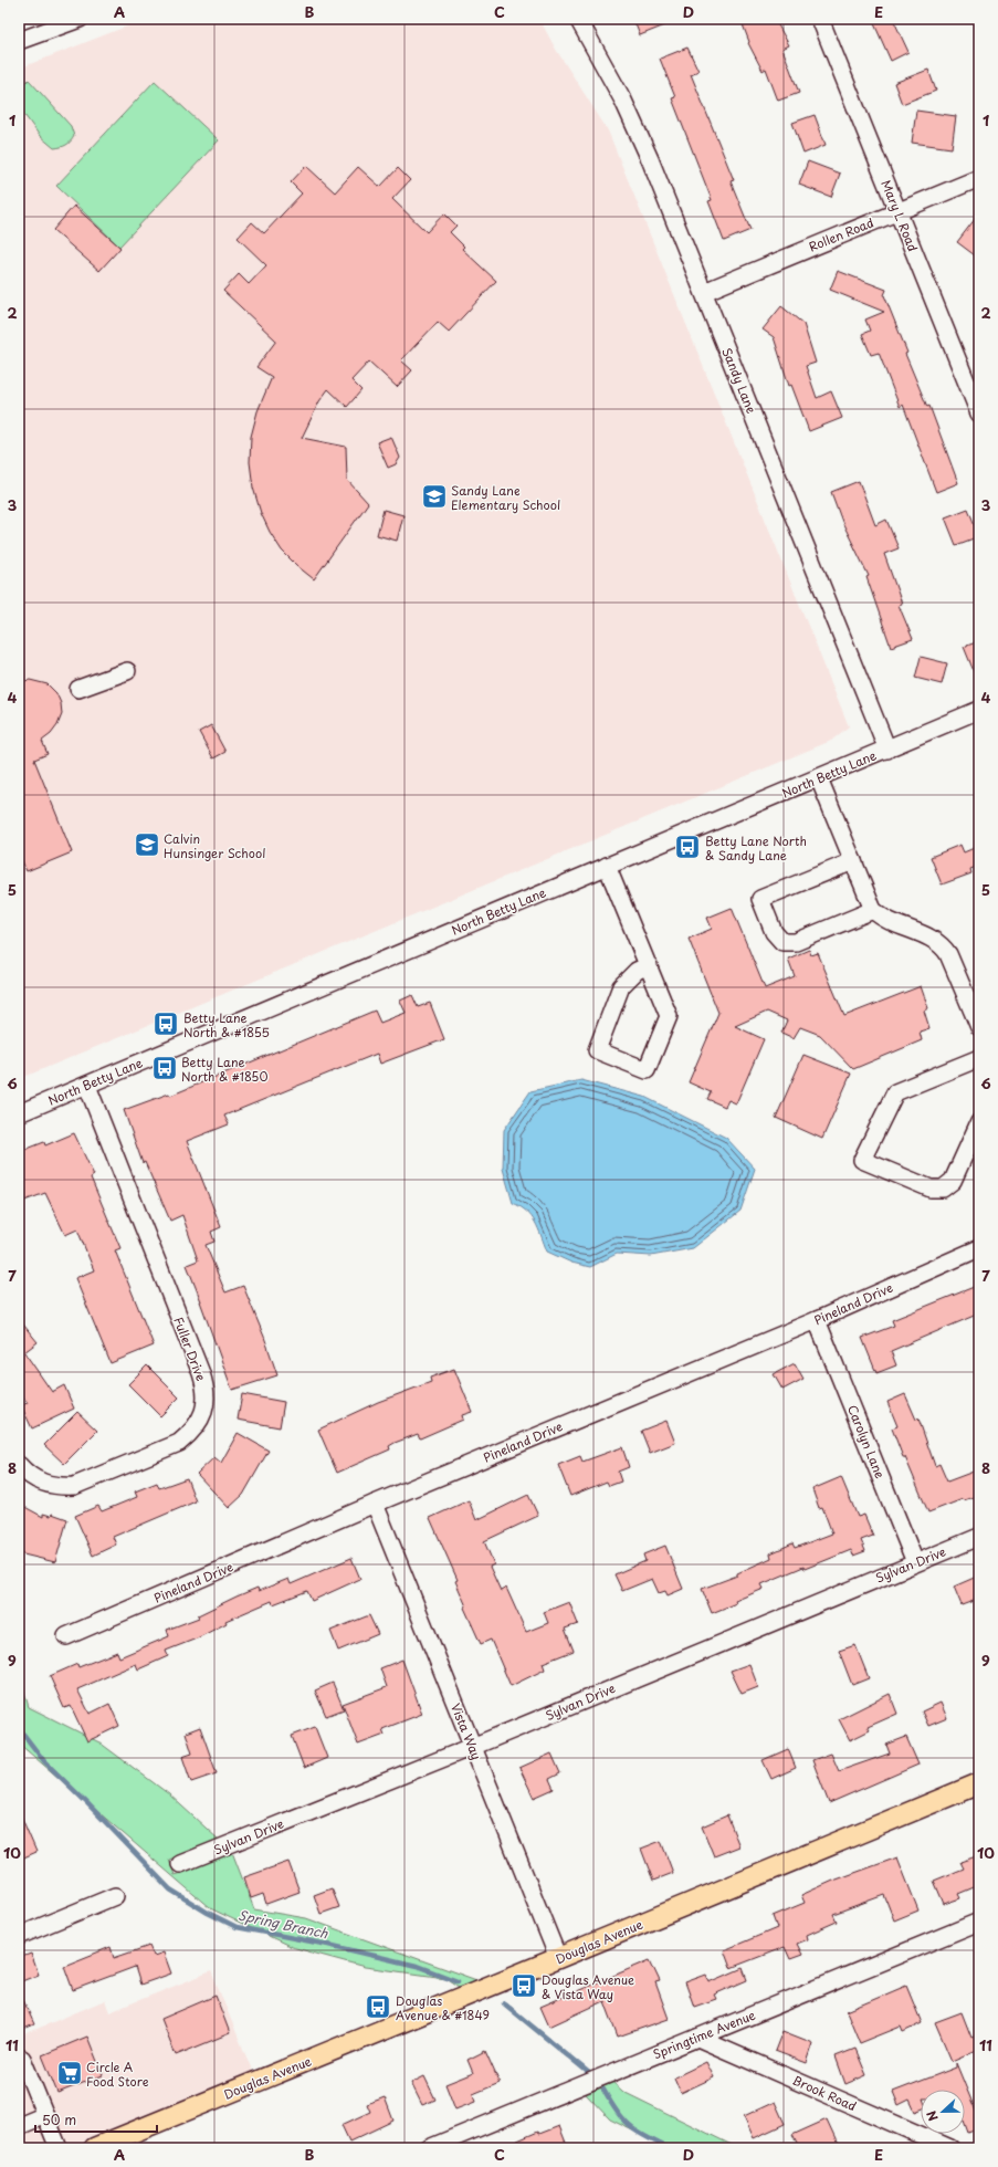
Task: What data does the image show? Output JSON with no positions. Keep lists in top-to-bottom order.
{
  "streets": {
    "main road": ["Douglas Avenue"],
    "street": [
      "Mary L Road",
      "Rollen Road",
      "Sandy Lane",
      "North Betty Lane",
      "Pineland Drive",
      "Fuller Drive",
      "Carolyn Lane",
      "Sylvan Drive",
      "Vista Way",
      "Springtime Avenue",
      "Brook Road"
    ]
  },
  "crossings": [
    ["Mary L Road", "Rollen Road"],
    ["Rollen Road", "Sandy Lane"],
    ["Sandy Lane", "North Betty Lane"],
    ["North Betty Lane", "Fuller Drive"],
    ["Pineland Drive", "Carolyn Lane"],
    ["Pineland Drive", "Vista Way"],
    ["Carolyn Lane", "Sylvan Drive"],
    ["Sylvan Drive", "Vista Way"],
    ["Vista Way", "Douglas Avenue"],
    ["Springtime Avenue", "Brook Road"]
  ],
  "water": ["Spring Branch"],
  "places": {
    "school or university": ["Sandy Lane Elementary School", "Calvin Hunsinger School"],
    "bus stop": [
      "Betty Lane North & Sandy Lane",
      "Betty Lane North & #1855",
      "Betty Lane North & #1850",
      "Douglas Avenue & Vista Way",
      "Douglas Avenue & #1849"
    ],
    "supermarket": ["Circle A Food Store"]
  },
  "scale_bar": "50 m",
  "north": "left",
  "grid": {
    "columns": [
      "A",
      "B",
      "C",
      "D",
      "E"
    ],
    "rows": [
      "1",
      "2",
      "3",
      "4",
      "5",
      "6",
      "7",
      "8",
      "9",
      "10",
      "11"
    ]
  }
}
